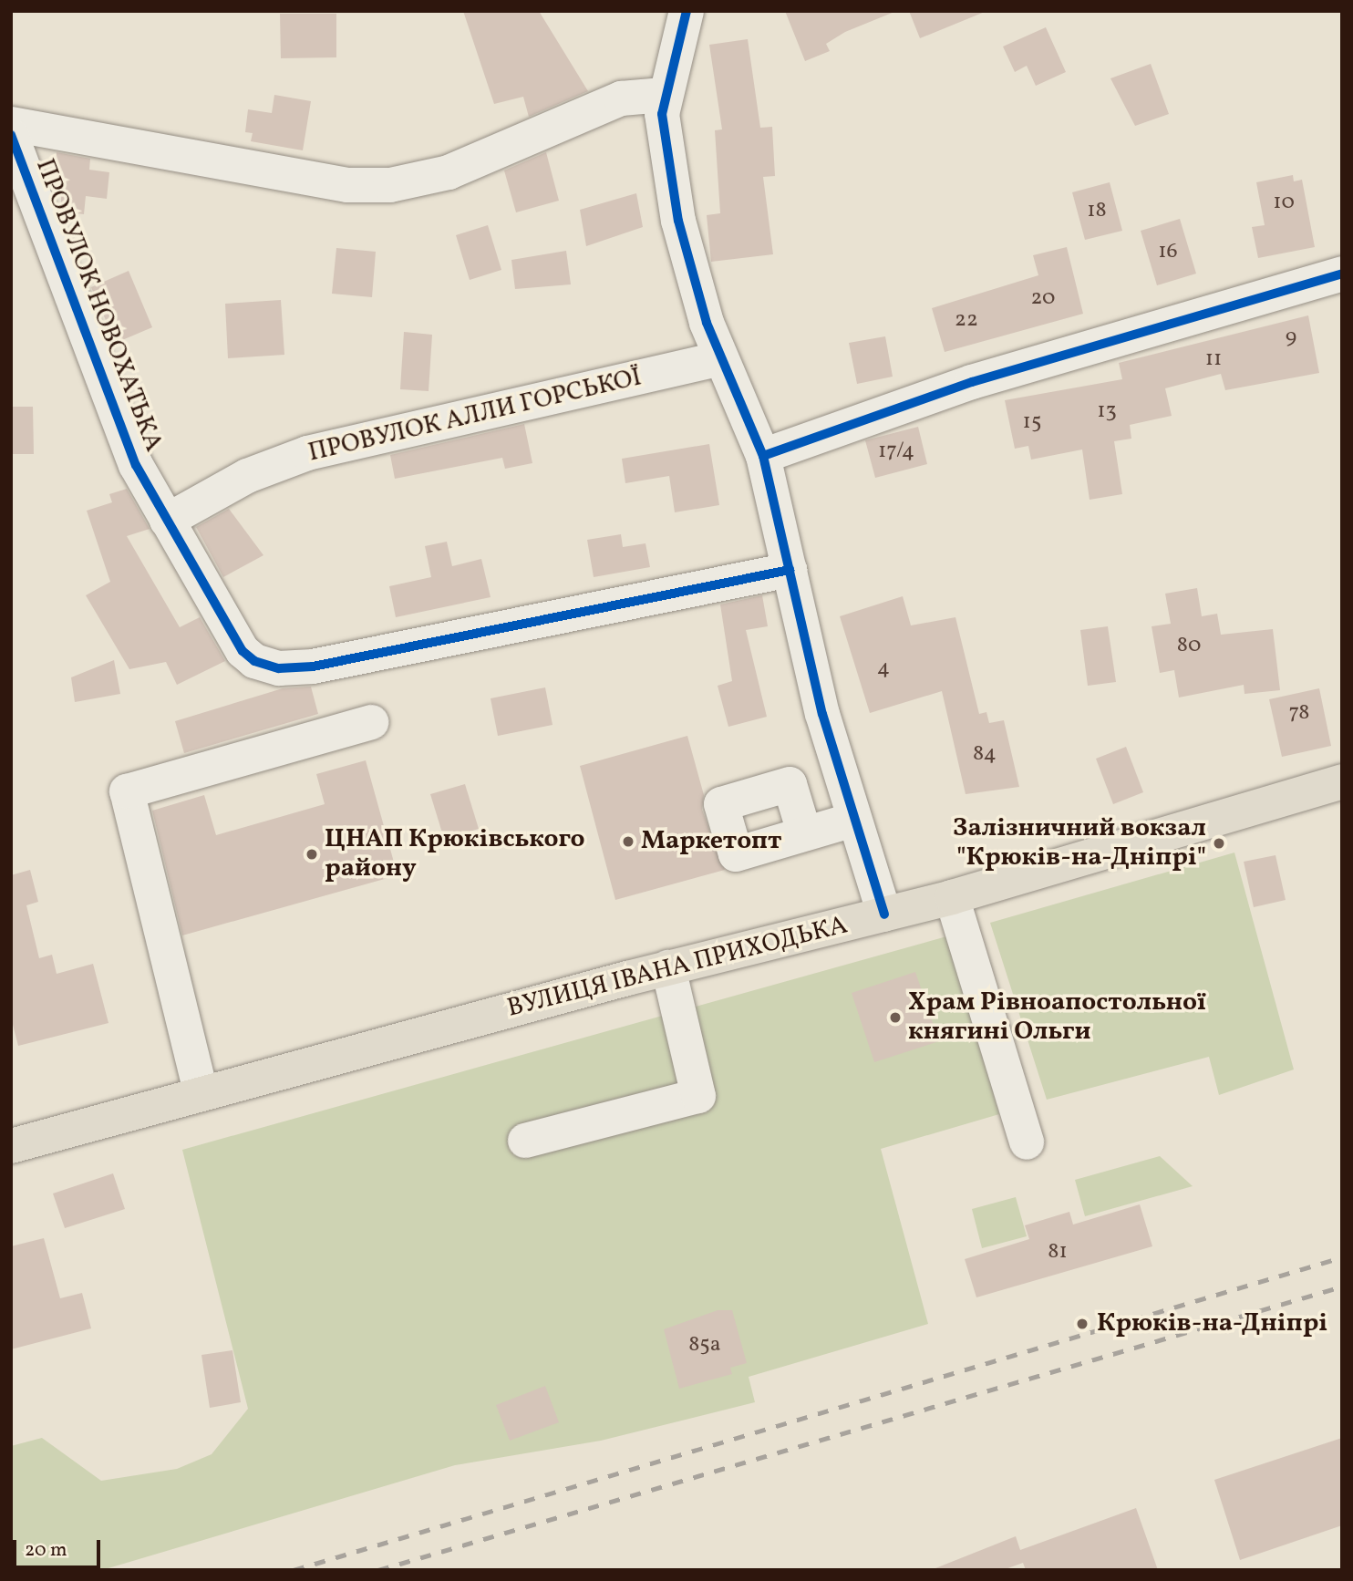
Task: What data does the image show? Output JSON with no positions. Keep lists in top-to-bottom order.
{
  "streets": {
    "main road": ["ВУЛИЦЯ ІВАНА ПРИХОДЬКА"],
    "street": ["ПРОВУЛОК НОВОХАТЬКА", "ПРОВУЛОК АЛЛИ ГОРСЬКОЇ"]
  },
  "crossings": [
    ["ПРОВУЛОК НОВОХАТЬКА", "ПРОВУЛОК АЛЛИ ГОРСЬКОЇ"]
  ],
  "places": [
    "Маркетопт",
    "Залізничний вокзал \"Крюкiв-на-Днiпрi\"",
    "ЦНАП Крюківського району",
    "Храм Рівноапостольної княгині Ольги",
    "Крюків-на-Дніпрі"
  ],
  "house_numbers": [
    "10",
    "18",
    "16",
    "20",
    "22",
    "9",
    "11",
    "13",
    "15",
    "17/4",
    "80",
    "4",
    "78",
    "84",
    "81",
    "85а"
  ],
  "scale_bar": "20 m"
}
